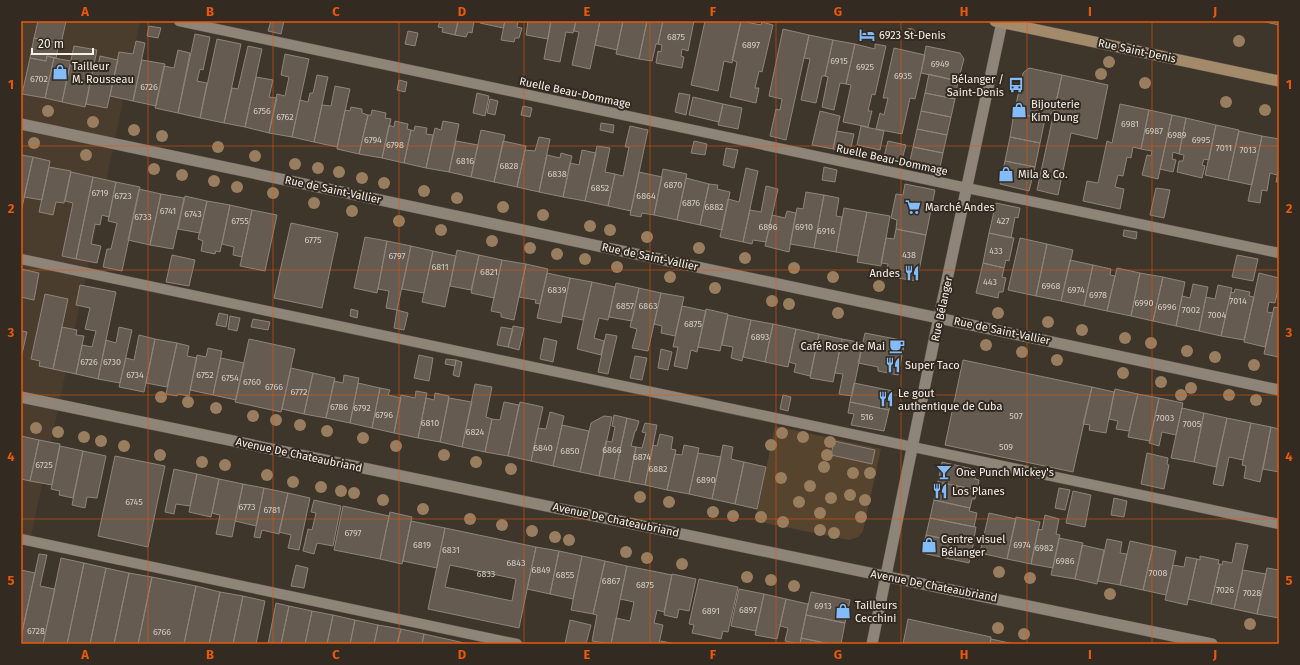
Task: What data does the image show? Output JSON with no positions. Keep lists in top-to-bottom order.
{
  "streets": {
    "main road": ["Rue Saint-Denis"],
    "street": ["Rue de Saint-Vallier", "Rue Bélanger", "Avenue De Chateaubriand"],
    "lane": ["Ruelle Beau-Dommage"]
  },
  "crossings": [
    ["Rue Saint-Denis", "Rue Bélanger"],
    ["Ruelle Beau-Dommage", "Rue Bélanger"],
    ["Rue de Saint-Vallier", "Rue Bélanger"],
    ["Rue Bélanger", "Avenue De Chateaubriand"]
  ],
  "places": {
    "hotel": ["6923 St-Denis"],
    "shop": [
      "Tailleur M. Rousseau",
      "Bijouterie Kim Dung",
      "Mila & Co.",
      "Centre visuel Bélanger",
      "Tailleurs Cecchini"
    ],
    "bus stop": ["Bélanger / Saint-Denis"],
    "supermarket": ["Marché Andes"],
    "restaurant": [
      "Andes",
      "Super Taco",
      "Le gout authentique de Cuba",
      "Los Planes"
    ],
    "cafe": ["Café Rose de Mai"],
    "bar": ["One Punch Mickey's"]
  },
  "house_numbers": [
    "6875",
    "6897",
    "6915",
    "6949",
    "6925",
    "6935",
    "6702",
    "6726",
    "6756",
    "6762",
    "6981",
    "6987",
    "6989",
    "6794",
    "6995",
    "6798",
    "7011",
    "7013",
    "6816",
    "6828",
    "6838",
    "6870",
    "6852",
    "6719",
    "6723",
    "6864",
    "6876",
    "6882",
    "6741",
    "6743",
    "6733",
    "6755",
    "427",
    "6896",
    "6910",
    "6916",
    "6775",
    "433",
    "438",
    "6797",
    "6811",
    "6821",
    "443",
    "6968",
    "6839",
    "6974",
    "6978",
    "7014",
    "6990",
    "6857",
    "6863",
    "6996",
    "7002",
    "7004",
    "6875",
    "6893",
    "6726",
    "6730",
    "6734",
    "6752",
    "6754",
    "6760",
    "6766",
    "6772",
    "6786",
    "6792",
    "6796",
    "507",
    "516",
    "7003",
    "6810",
    "7005",
    "6824",
    "509",
    "6840",
    "6866",
    "6850",
    "6874",
    "6725",
    "6882",
    "6890",
    "6745",
    "6773",
    "6781",
    "6797",
    "6819",
    "6974",
    "6982",
    "6831",
    "6986",
    "6843",
    "6849",
    "7008",
    "6833",
    "6855",
    "6867",
    "6875",
    "7026",
    "7028",
    "6913",
    "6897",
    "6891",
    "6728",
    "6766"
  ],
  "scale_bar": "20 m",
  "grid": {
    "columns": [
      "A",
      "B",
      "C",
      "D",
      "E",
      "F",
      "G",
      "H",
      "I",
      "J"
    ],
    "rows": [
      "1",
      "2",
      "3",
      "4",
      "5"
    ]
  }
}
